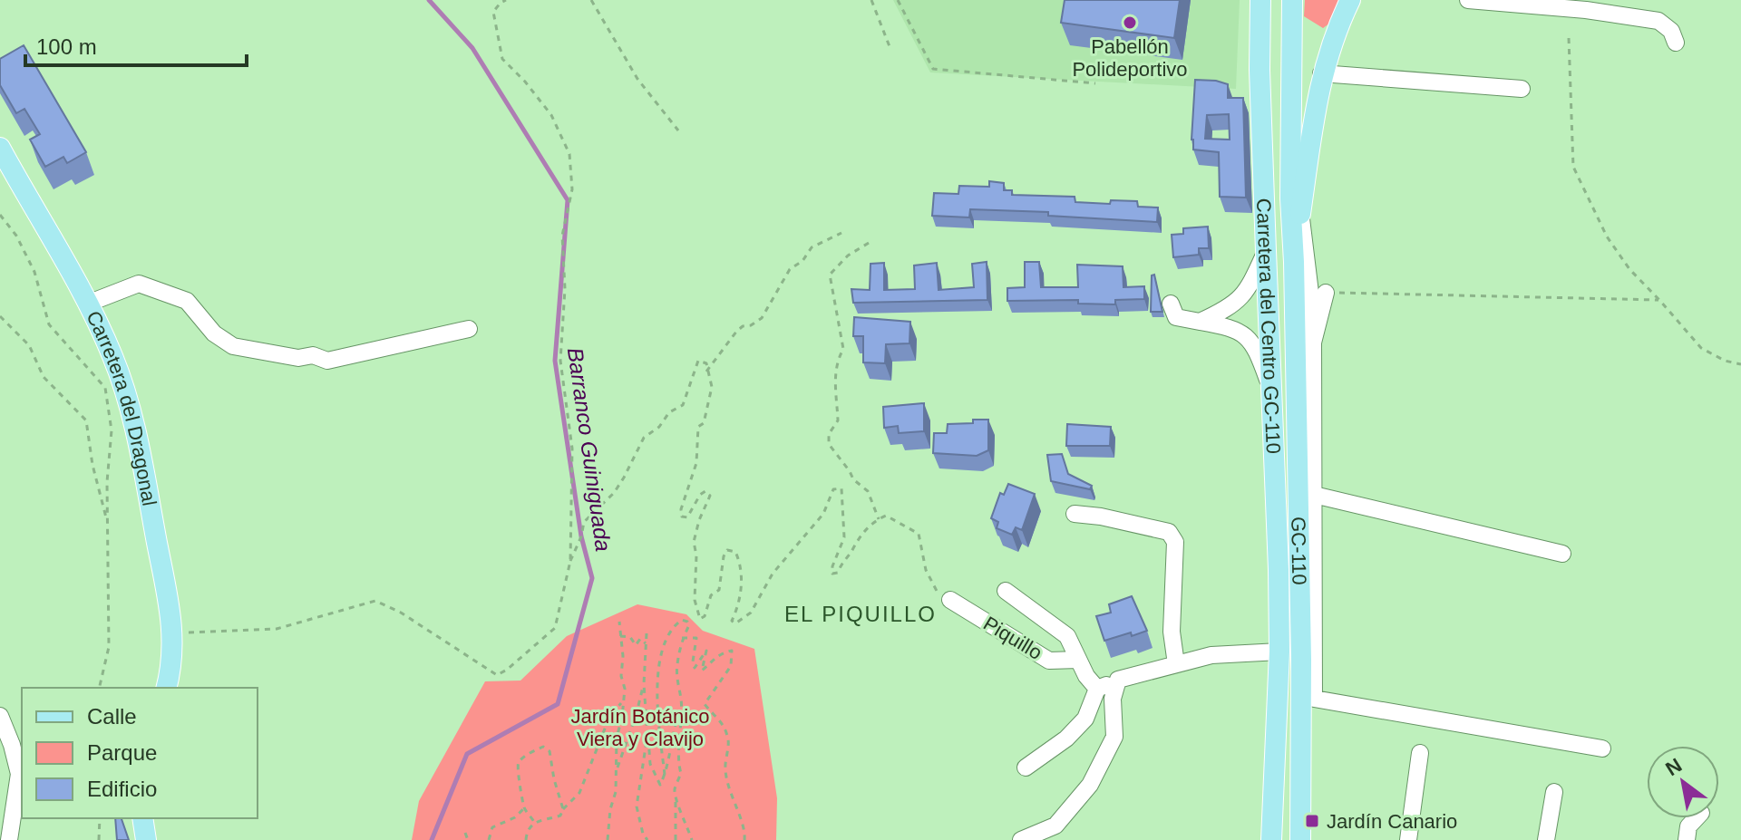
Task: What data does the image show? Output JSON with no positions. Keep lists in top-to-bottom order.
{
  "streets": {
    "main road": ["Carretera del Centro GC-110", "Carretera del Dragonal", "GC-110"],
    "street": ["Piquillo"]
  },
  "crossings": [
    ["Carretera del Centro GC-110", "GC-110"]
  ],
  "districts": ["EL PIQUILLO"],
  "water": ["Barranco Guiniguada"],
  "parks": ["Jardín Botánico Viera y Clavijo"],
  "places": {
    "other": ["Pabellón Polideportivo"],
    "transit": ["Jardín Canario"]
  },
  "legend": ["Calle", "Parque", "Edificio"],
  "scale_bar": "100 m",
  "north": "top left"
}
